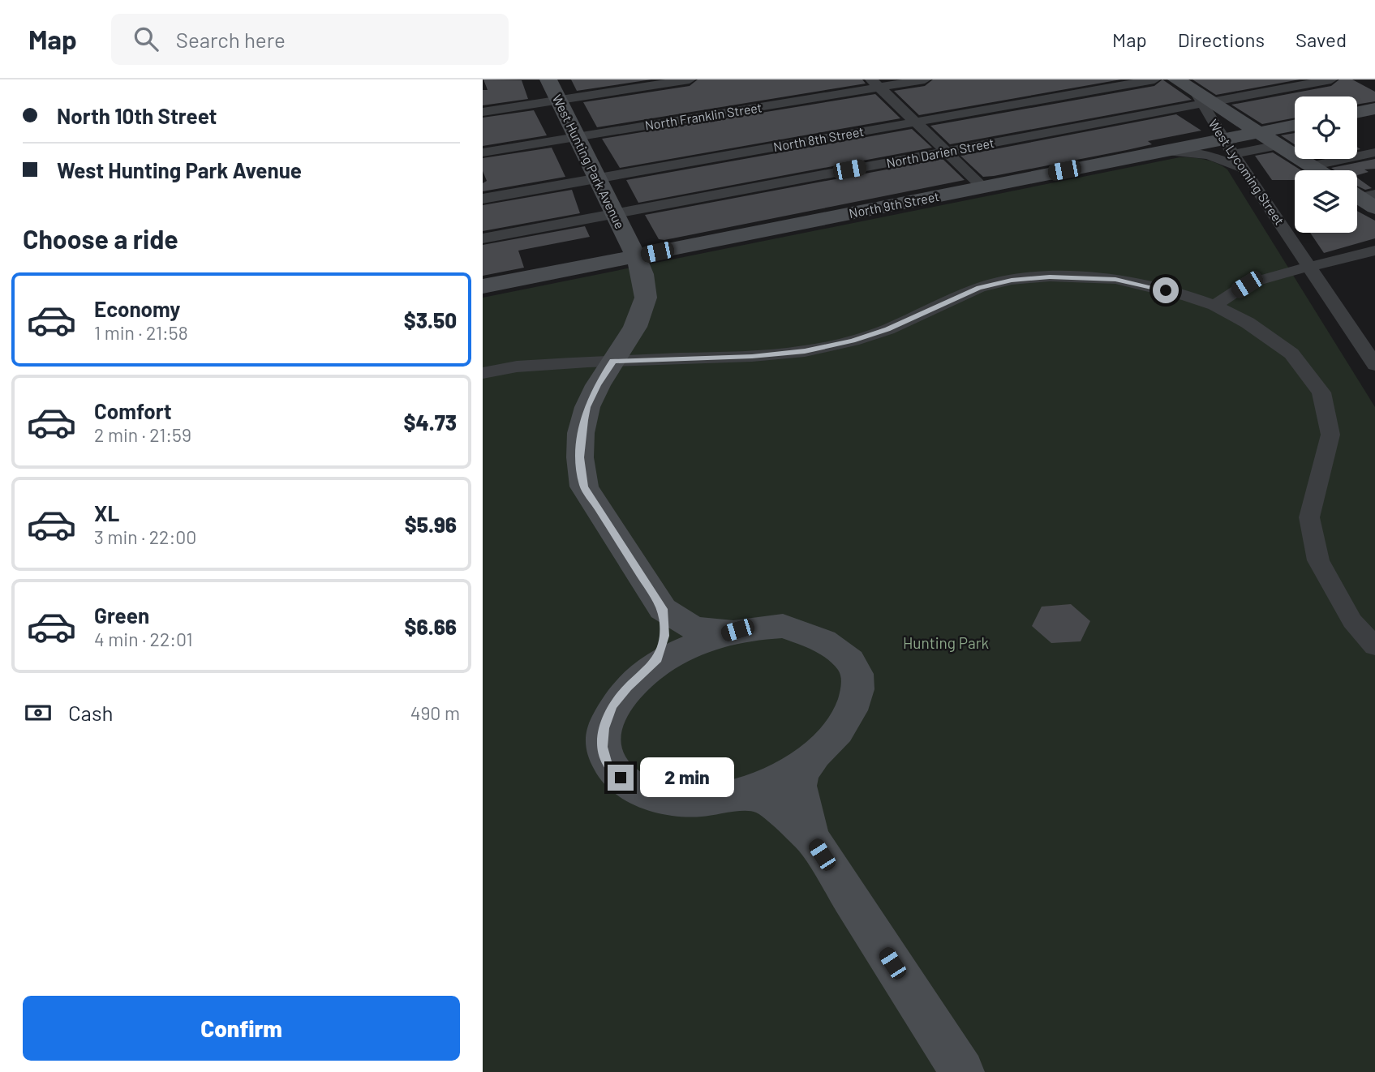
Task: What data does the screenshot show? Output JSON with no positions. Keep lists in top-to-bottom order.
{
  "streets": {
    "main road": ["West Hunting Park Avenue", "North 9th Street"],
    "street": [
      "North Franklin Street",
      "North 8th Street",
      "North Darien Street",
      "West Lycoming Street"
    ]
  },
  "crossings": [
    ["North Franklin Street", "West Hunting Park Avenue"],
    ["North 8th Street", "West Hunting Park Avenue"],
    ["North Darien Street", "West Hunting Park Avenue"],
    ["North Darien Street", "West Lycoming Street"],
    ["West Hunting Park Avenue", "North 9th Street"],
    ["West Lycoming Street", "North 9th Street"]
  ],
  "parks": ["Hunting Park"],
  "page": {
    "header": "Map",
    "search": "Search here",
    "nav": ["Map", "Directions", "Saved"],
    "banner": ["North 10th Street", "West Hunting Park Avenue"],
    "heading": "Choose a ride",
    "list": [
      {
        "name": "Economy",
        "note": "1 min · 21:58",
        "value": "$3.50"
      },
      {
        "name": "Comfort",
        "note": "2 min · 21:59",
        "value": "$4.73"
      },
      {
        "name": "XL",
        "note": "3 min · 22:00",
        "value": "$5.96"
      },
      {
        "name": "Green",
        "note": "4 min · 22:01",
        "value": "$6.66"
      }
    ],
    "pay": ["Cash", "490 m"],
    "bubble": "2 min",
    "buttons": "Confirm"
  }
}
